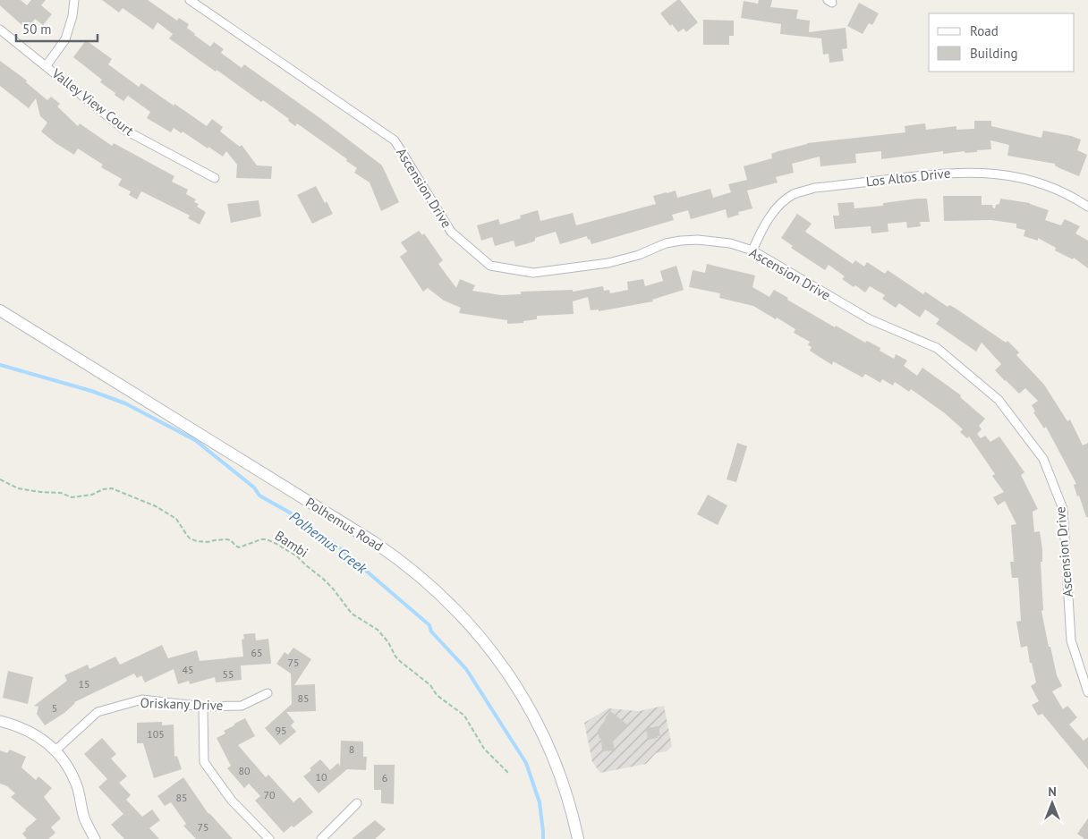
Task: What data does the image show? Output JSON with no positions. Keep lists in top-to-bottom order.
{
  "streets": {
    "main road": ["Polhemus Road"],
    "street": [
      "Valley View Court",
      "Los Altos Drive",
      "Ascension Drive",
      "Oriskany Drive"
    ],
    "path": ["Bambi"]
  },
  "crossings": [
    ["Los Altos Drive", "Ascension Drive"]
  ],
  "water": ["Polhemus Creek"],
  "house_numbers": [
    "65",
    "75",
    "45",
    "55",
    "15",
    "85",
    "5",
    "95",
    "105",
    "8",
    "80",
    "10",
    "6",
    "70",
    "85",
    "75"
  ],
  "legend": ["Road", "Building"],
  "scale_bar": "50 m",
  "north": "top"
}
